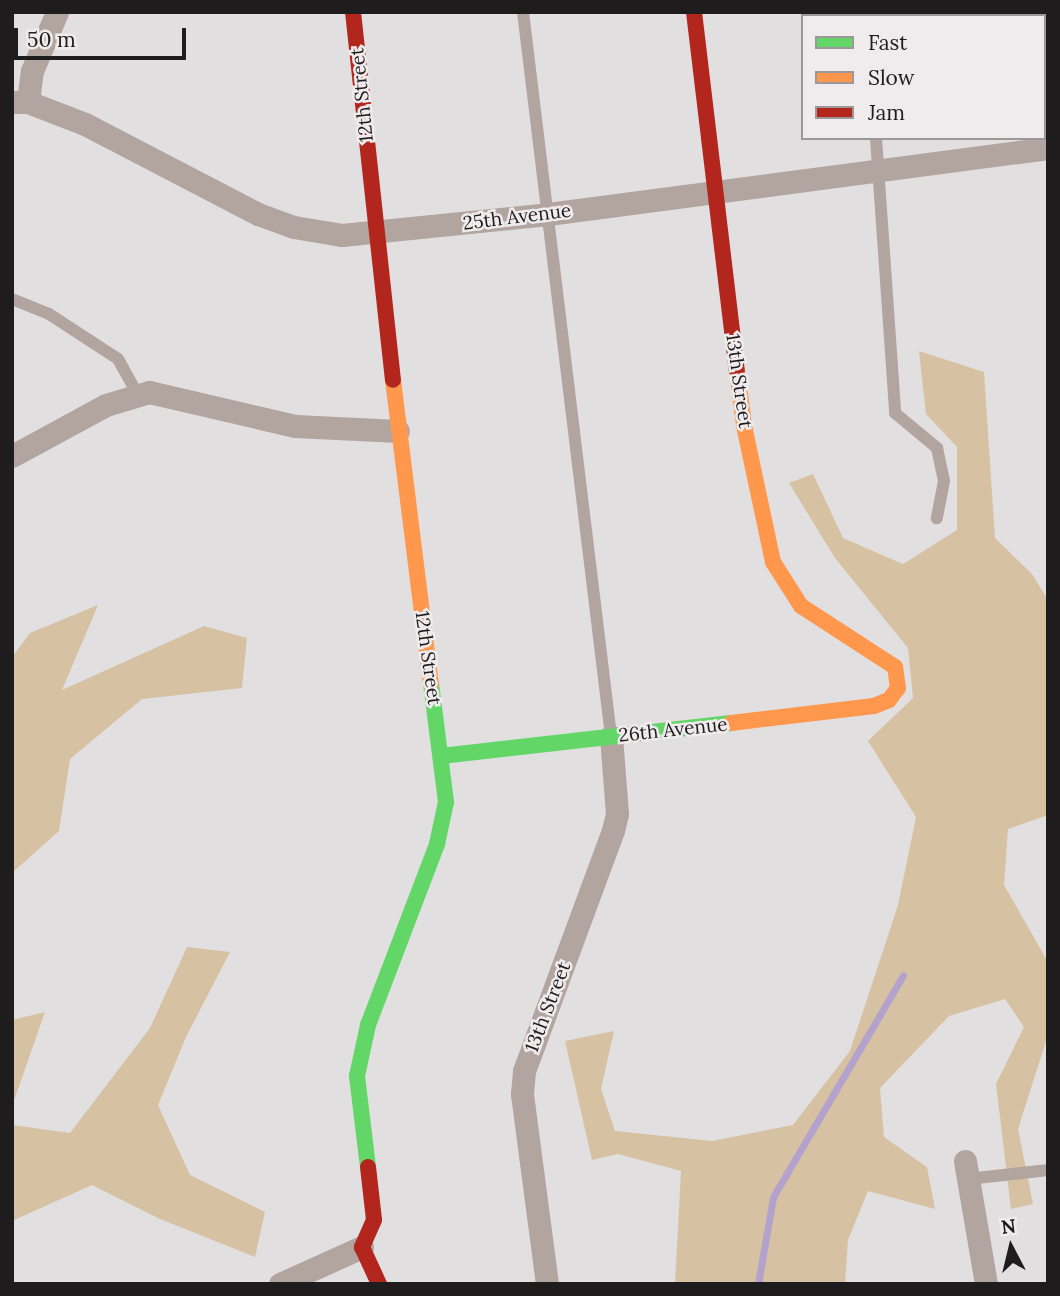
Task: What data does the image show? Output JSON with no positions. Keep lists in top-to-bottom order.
{
  "streets": {
    "street": [
      "12th Street",
      "25th Avenue",
      "13th Street",
      "26th Avenue"
    ]
  },
  "crossings": [
    ["12th Street", "25th Avenue"],
    ["12th Street", "26th Avenue"],
    ["25th Avenue", "13th Street"],
    ["13th Street", "26th Avenue"]
  ],
  "legend": ["Fast", "Slow", "Jam"],
  "scale_bar": "50 m",
  "north": "top"
}
